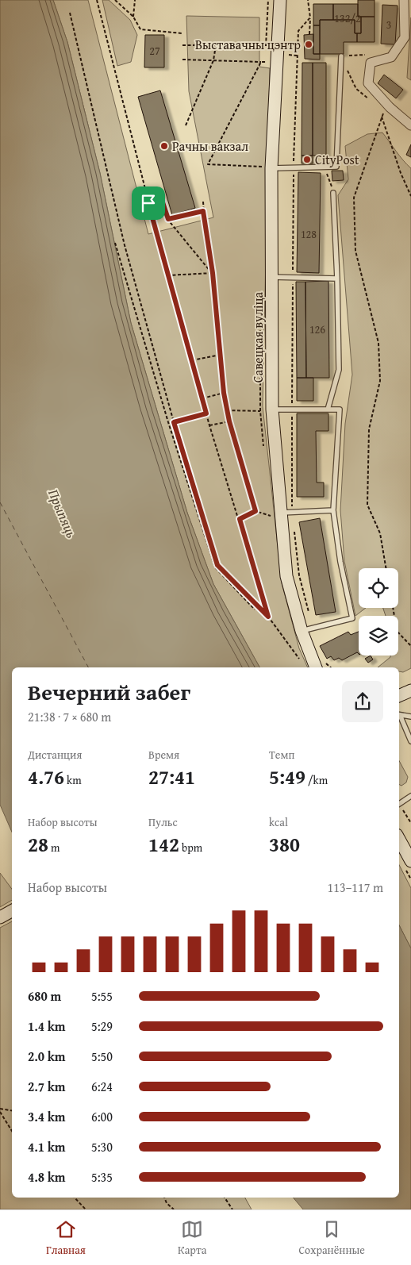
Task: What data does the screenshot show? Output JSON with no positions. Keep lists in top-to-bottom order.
{
  "streets": {
    "main road": ["Савецкая вуліца"]
  },
  "water": ["Прыпяць"],
  "places": ["Выставачны цэнтр", "Рачны вакзал", "CityPost"],
  "house_numbers": [
    "132/2",
    "3",
    "27",
    "128",
    "126"
  ],
  "page": {
    "heading": ["Вечерний забег", "21:38 · 7 × 680 m"],
    "stats": [
      ["Дистанция", "4.76 km"],
      ["Время", "27:41"],
      ["Темп", "5:49 /km"],
      ["Набор высоты", "28 m"],
      ["Пульс", "142 bpm"],
      ["kcal", "380"]
    ],
    "chart": ["Набор высоты", "113–117 m"],
    "list": [
      {
        "name": "680 m",
        "note": "5:55"
      },
      {
        "name": "1.4 km",
        "note": "5:29"
      },
      {
        "name": "2.0 km",
        "note": "5:50"
      },
      {
        "name": "2.7 km",
        "note": "6:24"
      },
      {
        "name": "3.4 km",
        "note": "6:00"
      },
      {
        "name": "4.1 km",
        "note": "5:30"
      },
      {
        "name": "4.8 km",
        "note": "5:35"
      }
    ],
    "tabs": ["Главная", "Карта", "Сохранённые"]
  }
}
